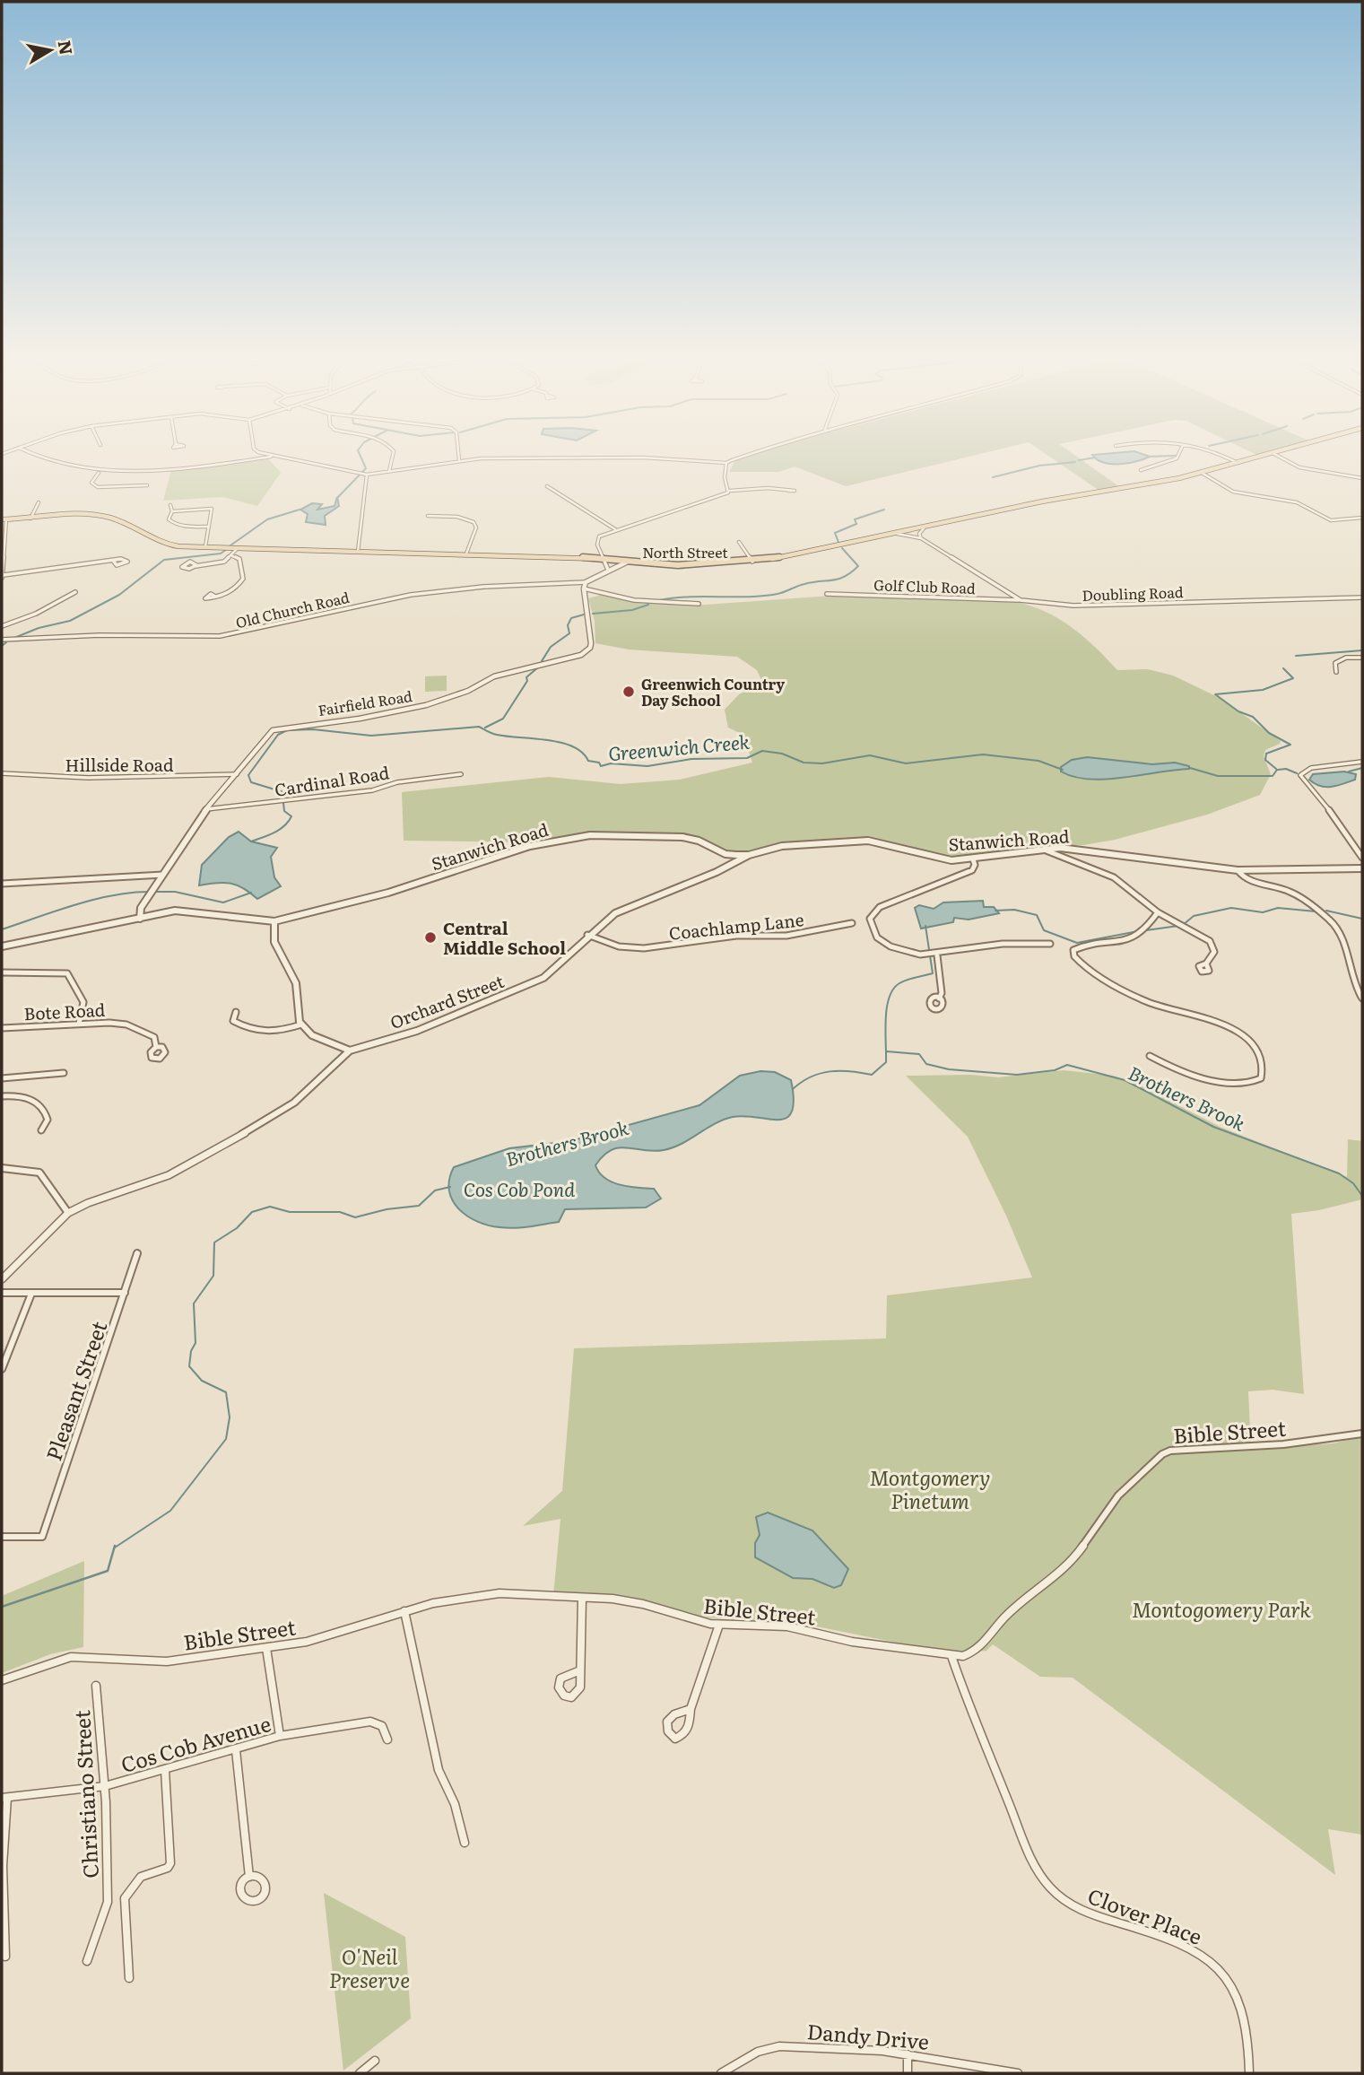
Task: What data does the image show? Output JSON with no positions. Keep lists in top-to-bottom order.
{
  "streets": {
    "main road": ["North Street"],
    "street": [
      "Golf Club Road",
      "Doubling Road",
      "Old Church Road",
      "Fairfield Road",
      "Hillside Road",
      "Cardinal Road",
      "Stanwich Road",
      "Coachlamp Lane",
      "Orchard Street",
      "Bote Road",
      "Pleasant Street",
      "Bible Street",
      "Cos Cob Avenue",
      "Christiano Street",
      "Clover Place",
      "Dandy Drive"
    ]
  },
  "crossings": [
    ["North Street", "Doubling Road"],
    ["Golf Club Road", "Doubling Road"],
    ["Old Church Road", "Fairfield Road"],
    ["Fairfield Road", "Hillside Road"],
    ["Fairfield Road", "Cardinal Road"],
    ["Fairfield Road", "Stanwich Road"],
    ["Stanwich Road", "Orchard Street"],
    ["Coachlamp Lane", "Orchard Street"],
    ["Bible Street", "Clover Place"],
    ["Cos Cob Avenue", "Christiano Street"]
  ],
  "water": ["Greenwich Creek", "Brothers Brook", "Cos Cob Pond"],
  "parks": ["Montgomery Pinetum", "Montogomery Park", "O'Neil Preserve"],
  "places": ["Greenwich Country Day School", "Central Middle School"],
  "north": "right"
}
